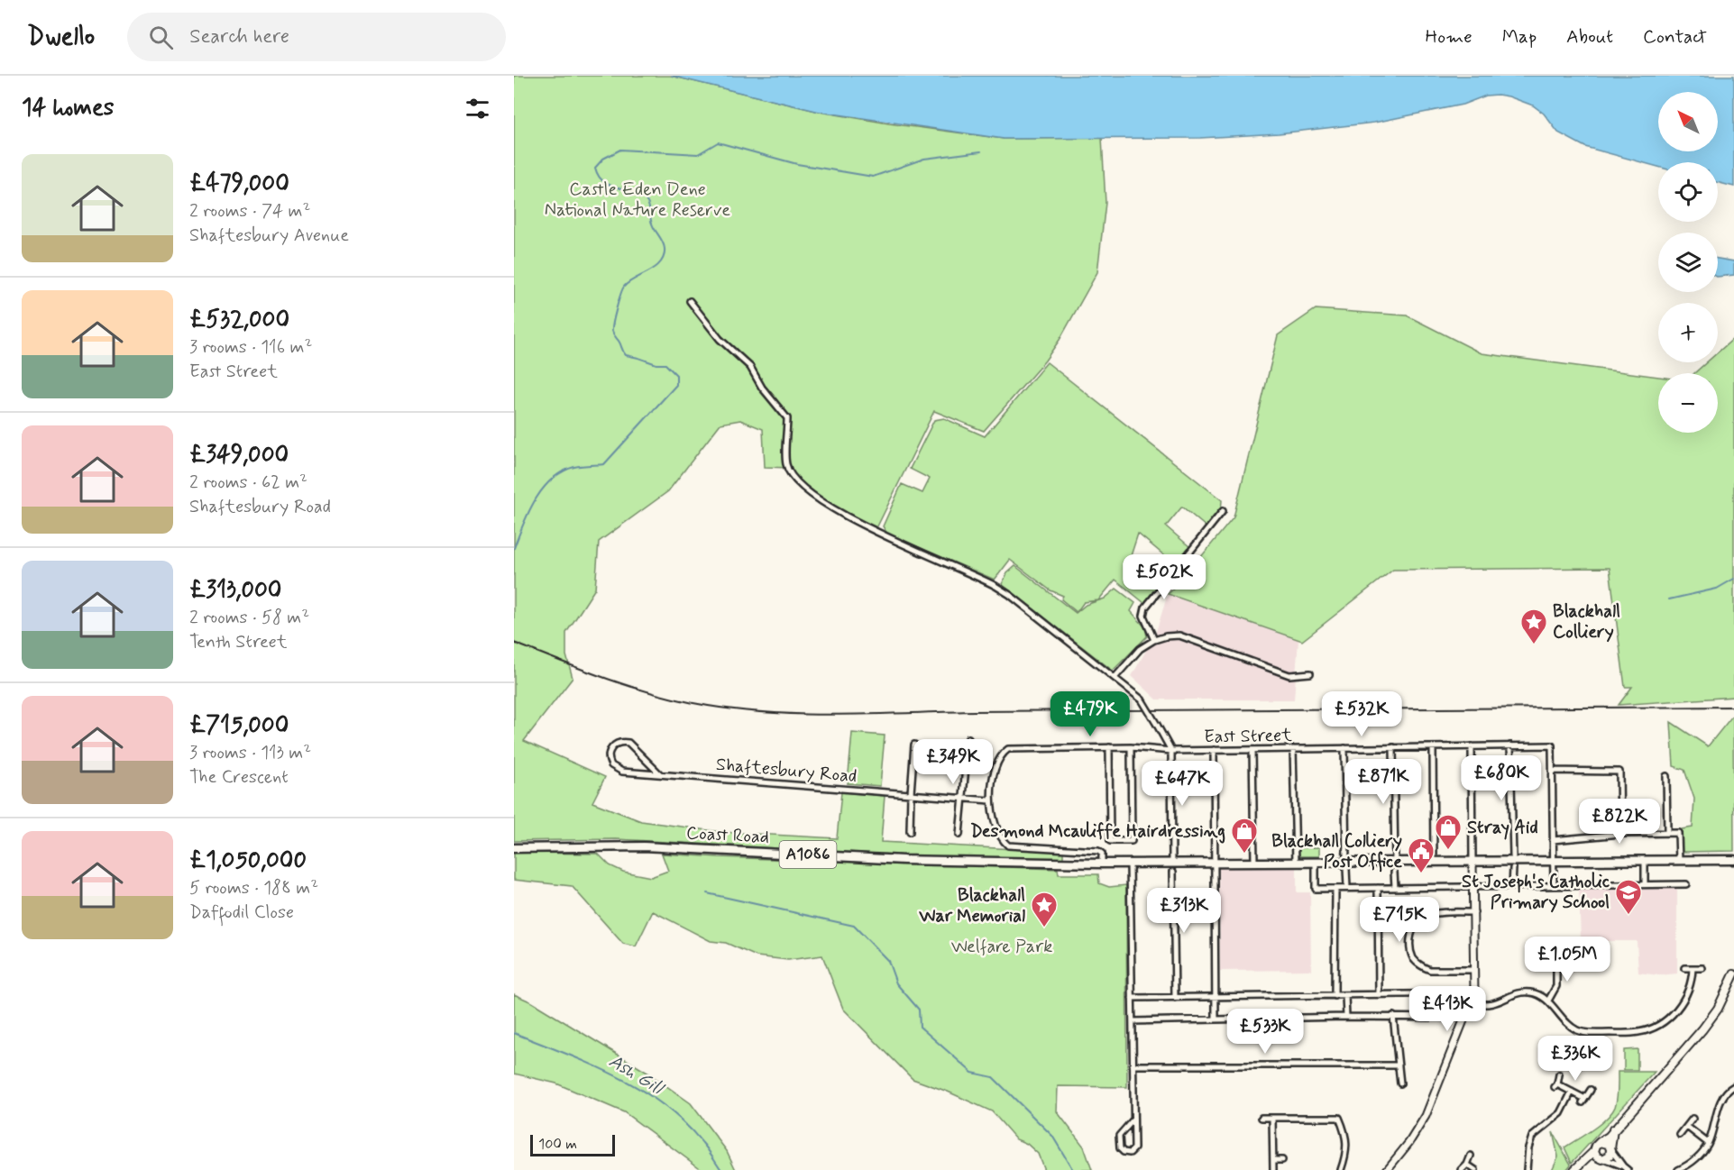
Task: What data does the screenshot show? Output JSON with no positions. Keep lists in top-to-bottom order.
{
  "streets": {
    "main road": ["Coast Road", "A1086"],
    "street": ["East Street", "Shaftesbury Road"]
  },
  "crossings": [
    ["East Street", "Shaftesbury Road"],
    ["Coast Road", "A1086"]
  ],
  "water": ["Ash Gill"],
  "parks": ["Castle Eden Dene National Nature Reserve", "Welfare Park"],
  "places": {
    "place": ["Blackhall Colliery", "Blackhall War Memorial"],
    "shop": ["Stray Aid", "Desmond Mcauliffe Hairdressing"],
    "public building": ["Blackhall Colliery Post Office"],
    "school or university": ["St Joseph's Catholic Primary School"]
  },
  "scale_bar": "100 m",
  "north": "top left",
  "page": {
    "header": "Dwello",
    "search": "Search here",
    "nav": [
      "Home",
      "Map",
      "About",
      "Contact"
    ],
    "heading": "14 homes",
    "map_buttons": ["+", "−"],
    "list": [
      {
        "name": "£479,000",
        "note": "2 rooms · 74 m² · Shaftesbury Avenue"
      },
      {
        "name": "£532,000",
        "note": "3 rooms · 116 m² · East Street"
      },
      {
        "name": "£349,000",
        "note": "2 rooms · 62 m² · Shaftesbury Road"
      },
      {
        "name": "£313,000",
        "note": "2 rooms · 58 m² · Tenth Street"
      },
      {
        "name": "£715,000",
        "note": "3 rooms · 113 m² · The Crescent"
      },
      {
        "name": "£1,050,000",
        "note": "5 rooms · 188 m² · Daffodil Close"
      }
    ],
    "price": [
      "£502K",
      "£479K",
      "£532K",
      "£349K",
      "£680K",
      "£871K",
      "£647K",
      "£822K",
      "£313K",
      "£715K",
      "£1.05M",
      "£413K",
      "£533K",
      "£336K"
    ],
    "scale": "100 m"
  }
}
